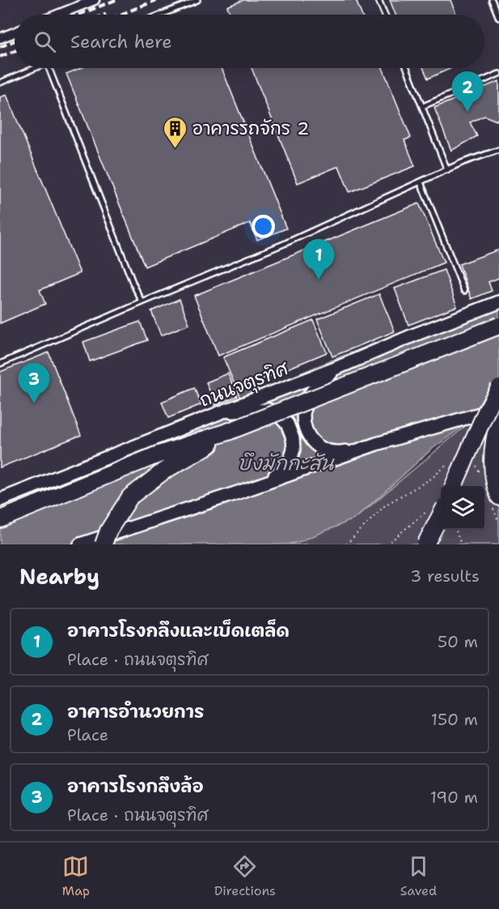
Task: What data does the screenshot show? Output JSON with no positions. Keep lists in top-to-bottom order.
{
  "streets": {
    "main road": ["ถนนจตุรทิศ"]
  },
  "water": ["บึงมักกะสัน"],
  "places": {
    "building": ["อาคารรถจักร 2"]
  },
  "page": {
    "search": "Search here",
    "pins": ["2", "1", "3"],
    "heading": ["Nearby", "3 results"],
    "list": [
      {
        "mark": "1",
        "name": "อาคารโรงกลึงและเบ็ดเตล็ด",
        "note": "Place · ถนนจตุรทิศ",
        "value": "50 m"
      },
      {
        "mark": "2",
        "name": "อาคารอำนวยการ",
        "note": "Place",
        "value": "150 m"
      },
      {
        "mark": "3",
        "name": "อาคารโรงกลึงล้อ",
        "note": "Place · ถนนจตุรทิศ",
        "value": "190 m"
      }
    ],
    "nav": ["Map", "Directions", "Saved"]
  }
}
